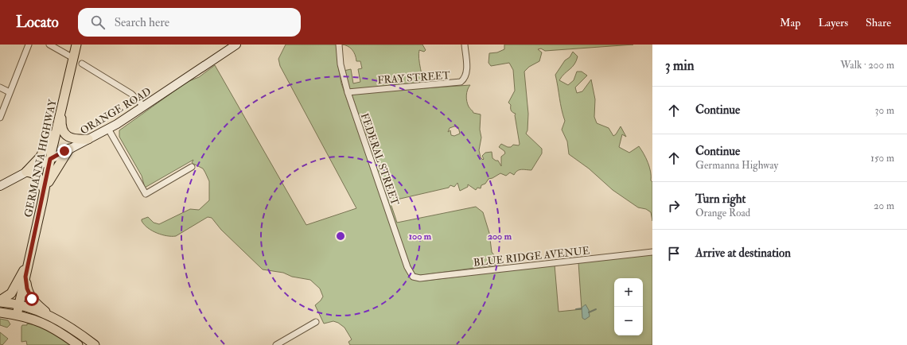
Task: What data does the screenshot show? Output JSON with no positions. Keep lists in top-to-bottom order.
{
  "streets": {
    "main road": ["ORANGE ROAD", "GERMANNA HIGHWAY"],
    "street": ["FRAY STREET", "FEDERAL STREET", "BLUE RIDGE AVENUE"]
  },
  "crossings": [
    ["FRAY STREET", "FEDERAL STREET"],
    ["ORANGE ROAD", "GERMANNA HIGHWAY"],
    ["FEDERAL STREET", "BLUE RIDGE AVENUE"]
  ],
  "page": {
    "header": "Locato",
    "search": "Search here",
    "nav": ["Map", "Layers", "Share"],
    "heading": ["3 min", "Walk · 200 m"],
    "list": [
      ["Continue", "30 m"],
      ["Continue", "Germanna Highway", "150 m"],
      ["Turn right", "Orange Road", "20 m"],
      "Arrive at destination"
    ],
    "map_buttons": ["+", "−"]
  },
  "rings": ["100 m", "200 m"]
}
